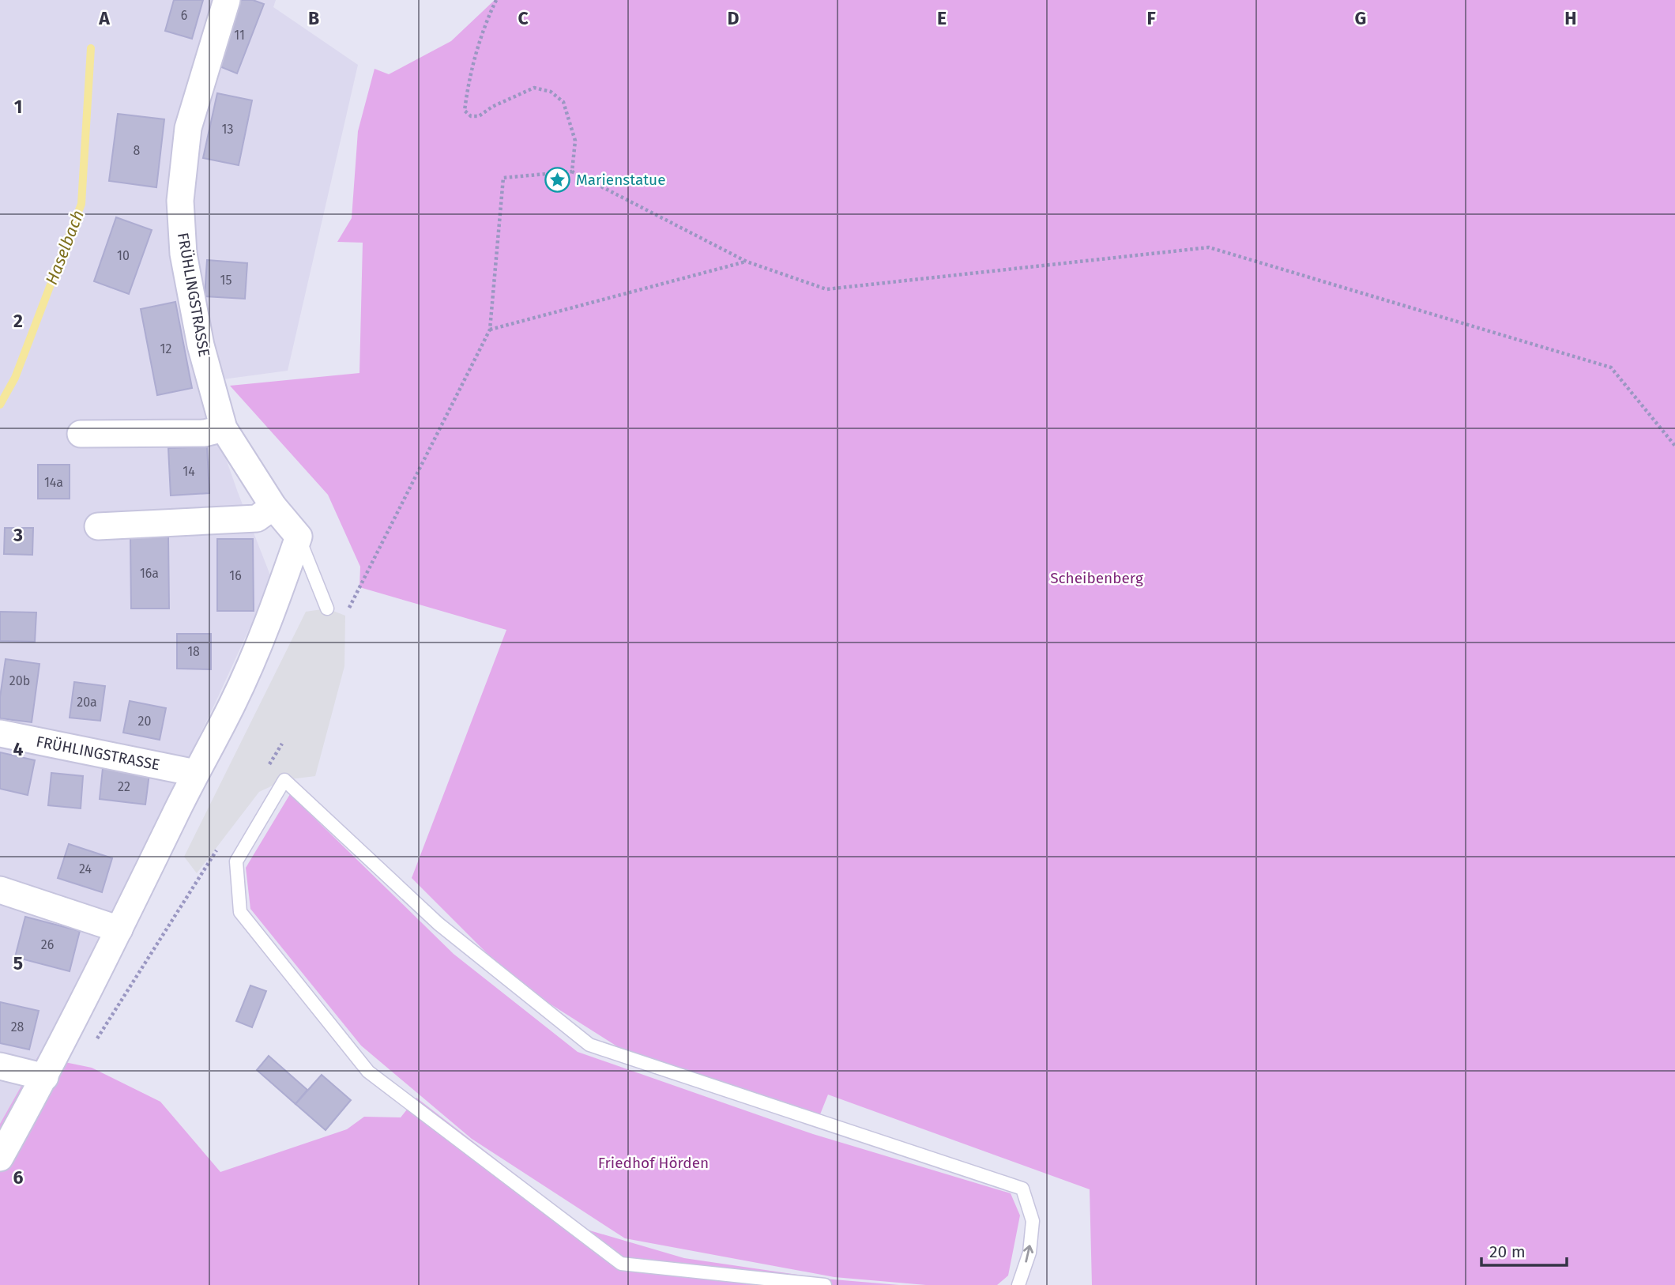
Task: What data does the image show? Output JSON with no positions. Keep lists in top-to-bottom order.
{
  "streets": {
    "street": ["FRÜHLINGSTRASSE"]
  },
  "water": ["Haselbach"],
  "parks": ["Scheibenberg", "Friedhof Hörden"],
  "places": {
    "place": ["Marienstatue"]
  },
  "house_numbers": [
    "6",
    "11",
    "13",
    "8",
    "10",
    "15",
    "12",
    "14",
    "14a",
    "16a",
    "16",
    "18",
    "20b",
    "20a",
    "20",
    "22",
    "24",
    "26",
    "28"
  ],
  "scale_bar": "20 m",
  "grid": {
    "columns": [
      "A",
      "B",
      "C",
      "D",
      "E",
      "F",
      "G",
      "H"
    ],
    "rows": [
      "1",
      "2",
      "3",
      "4",
      "5",
      "6"
    ]
  }
}
